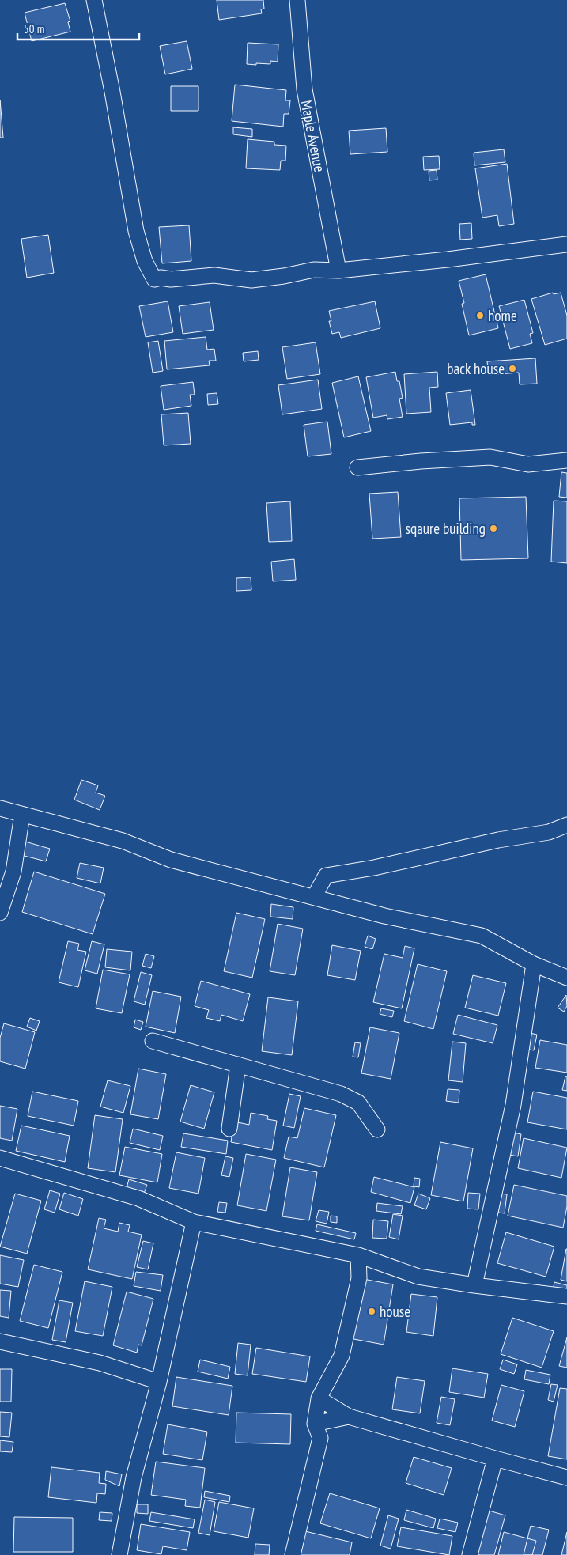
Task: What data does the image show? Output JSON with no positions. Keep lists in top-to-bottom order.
{
  "streets": {
    "street": ["Maple Avenue"]
  },
  "places": [
    "home",
    "back house",
    "sqaure building",
    "house"
  ],
  "scale_bar": "50 m"
}
